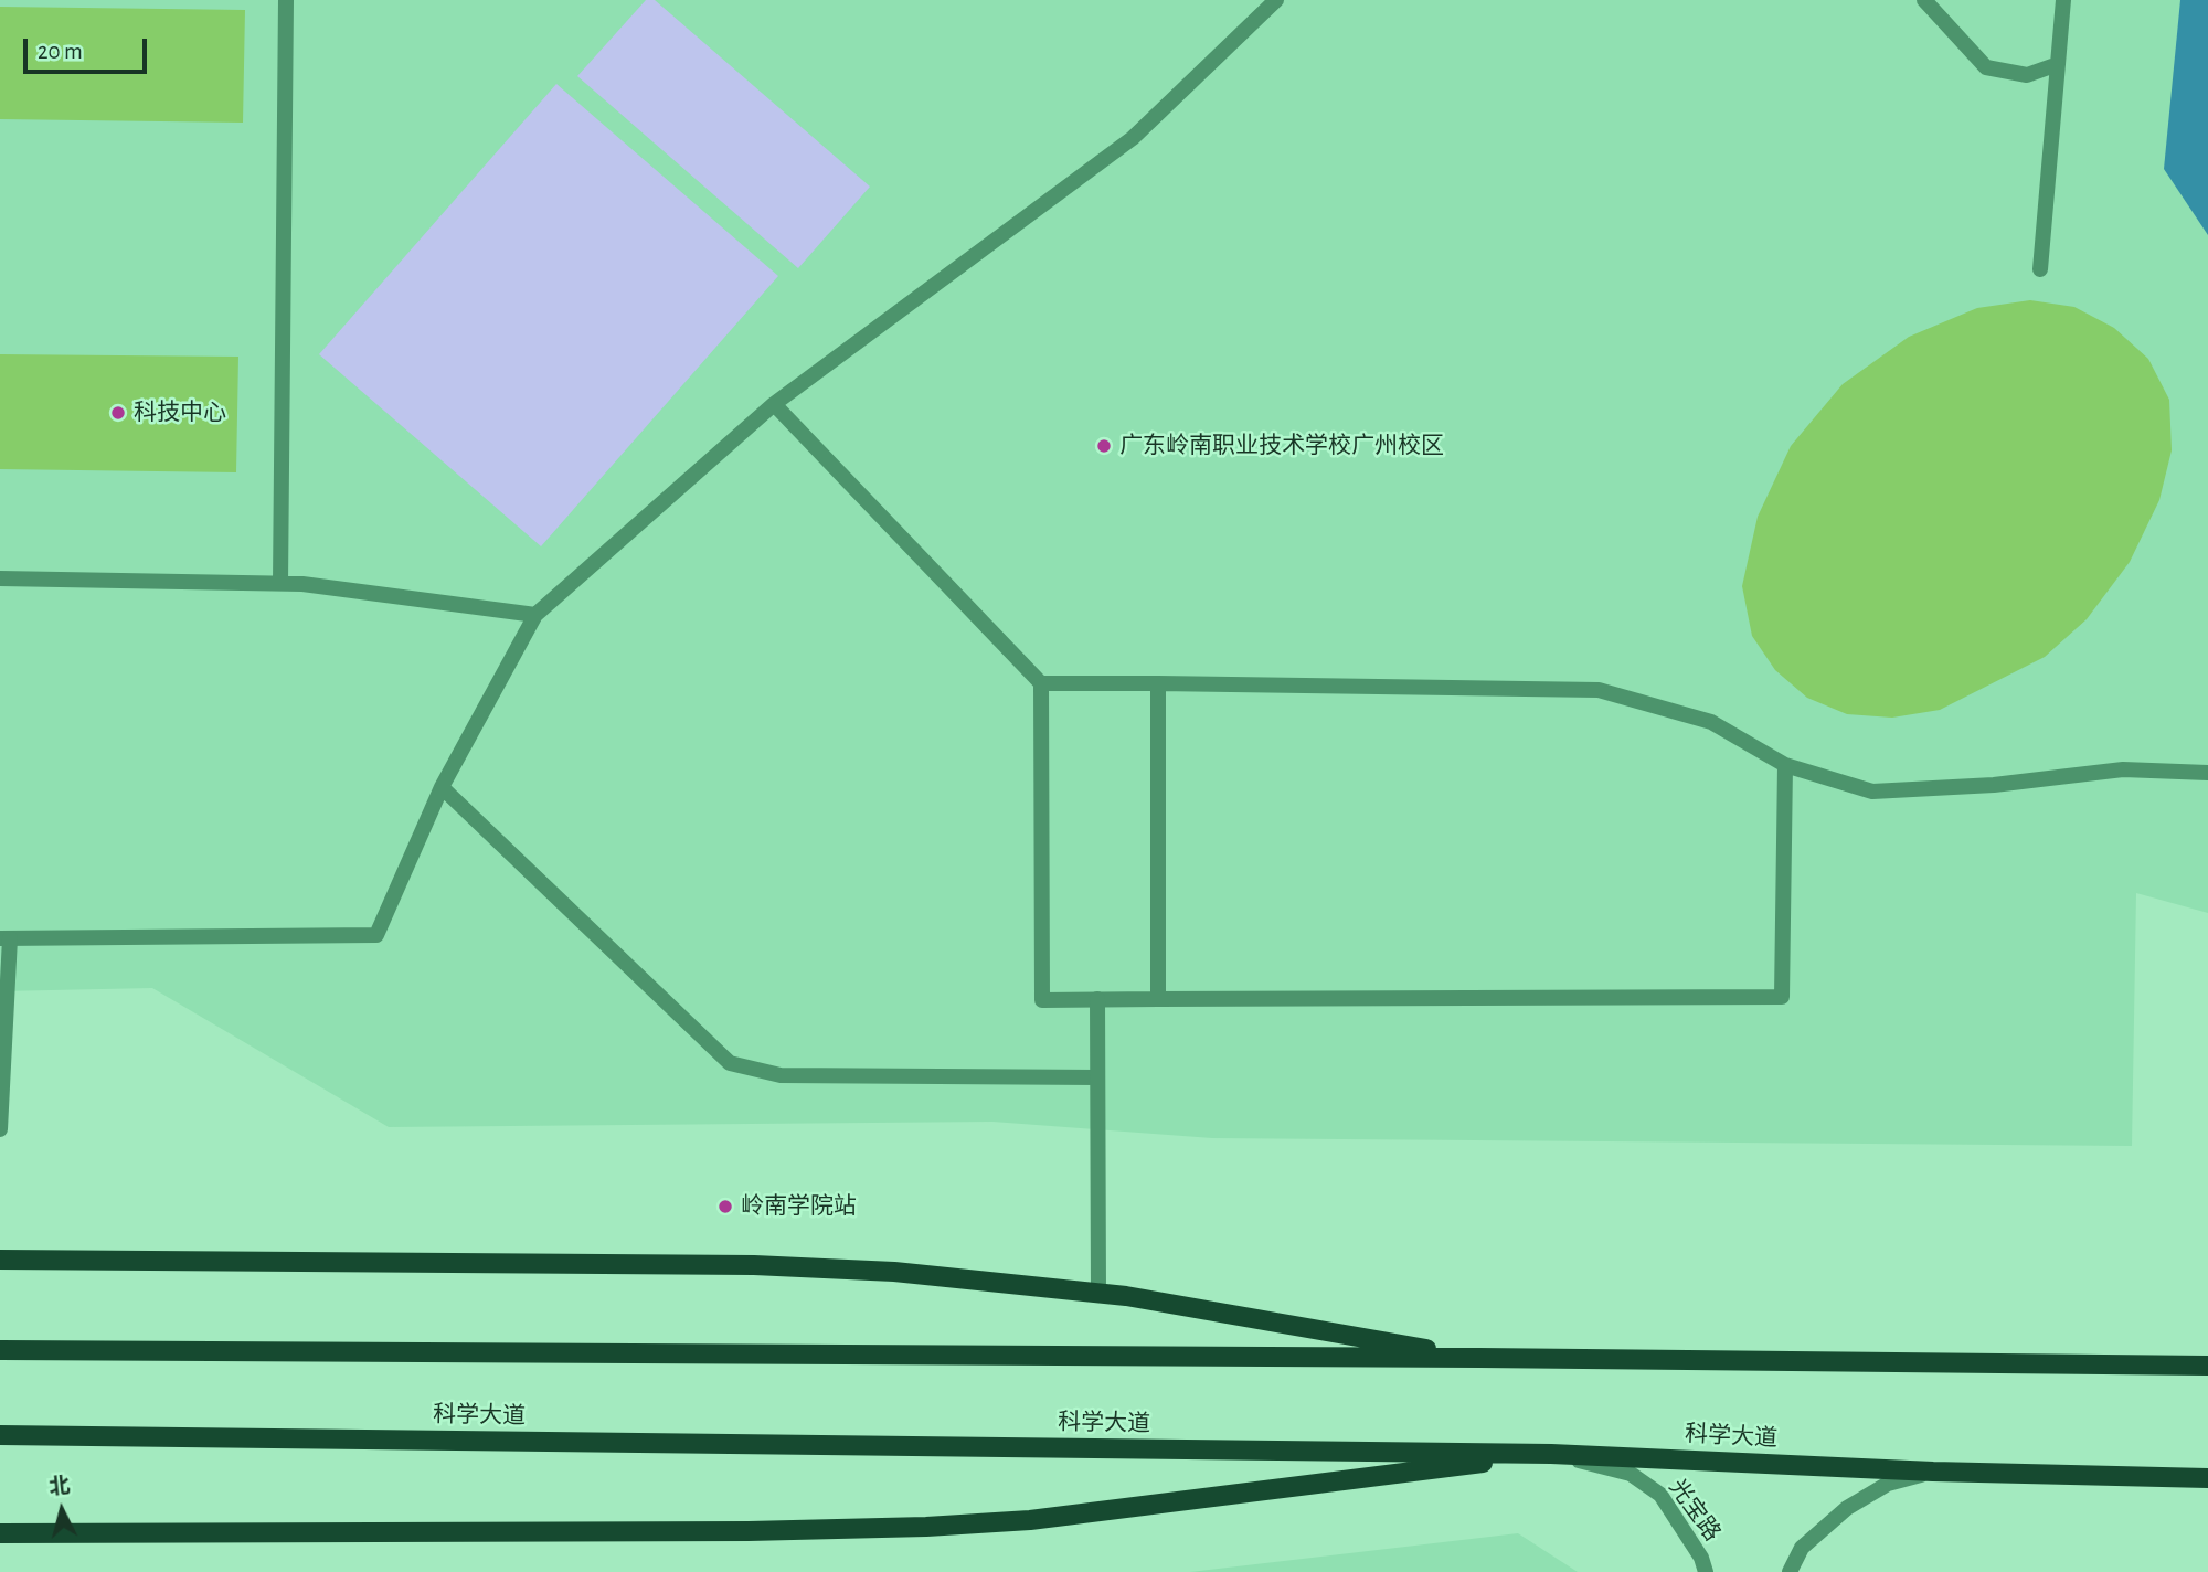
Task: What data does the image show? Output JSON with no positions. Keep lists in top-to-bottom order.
{
  "streets": {
    "main road": ["科学大道"],
    "street": ["光宝路"]
  },
  "crossings": [
    ["科学大道", "光宝路"]
  ],
  "places": ["科技中心", "广东岭南职业技术学校广州校区", "岭南学院站"],
  "scale_bar": "20 m",
  "north": "top"
}
